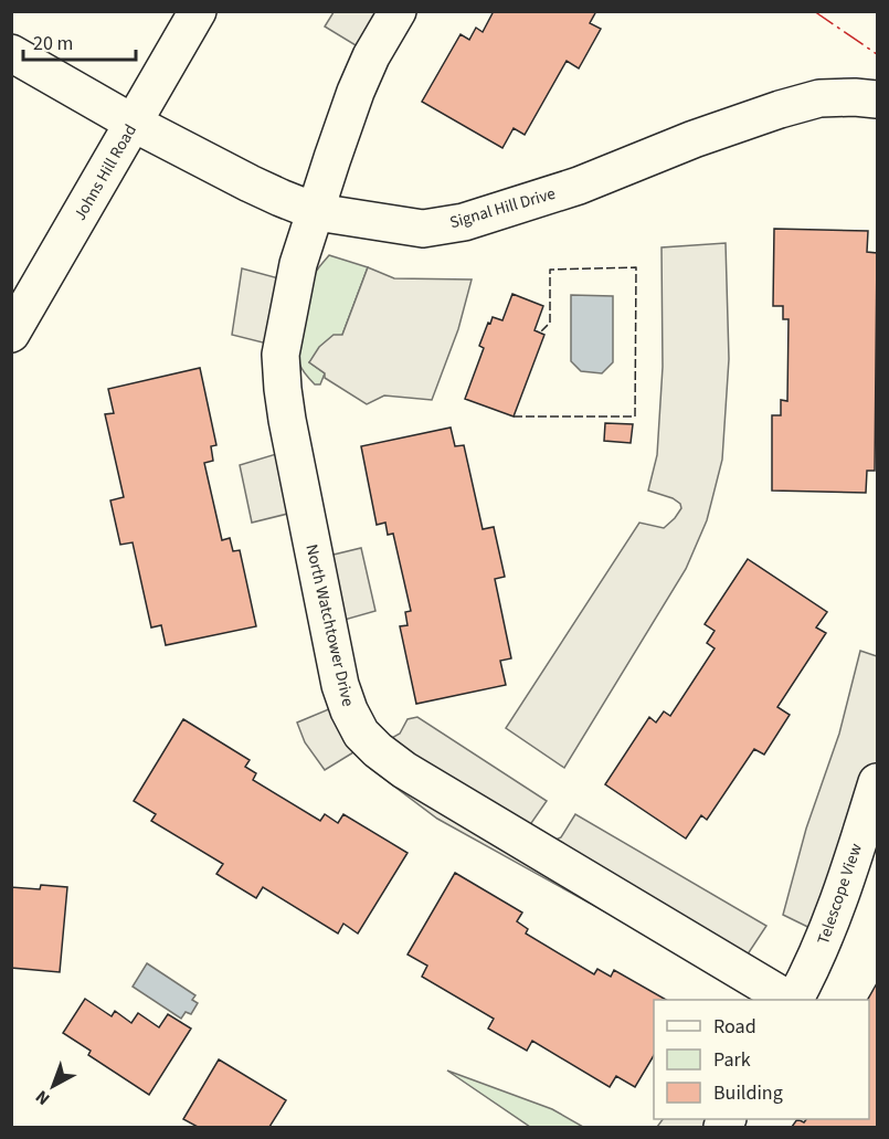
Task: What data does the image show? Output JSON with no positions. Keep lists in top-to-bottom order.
{
  "streets": {
    "street": [
      "Johns Hill Road",
      "Signal Hill Drive",
      "North Watchtower Drive",
      "Telescope View"
    ]
  },
  "crossings": [
    ["Johns Hill Road", "Signal Hill Drive"],
    ["Signal Hill Drive", "North Watchtower Drive"]
  ],
  "legend": ["Road", "Park", "Building"],
  "scale_bar": "20 m",
  "north": "bottom left"
}
